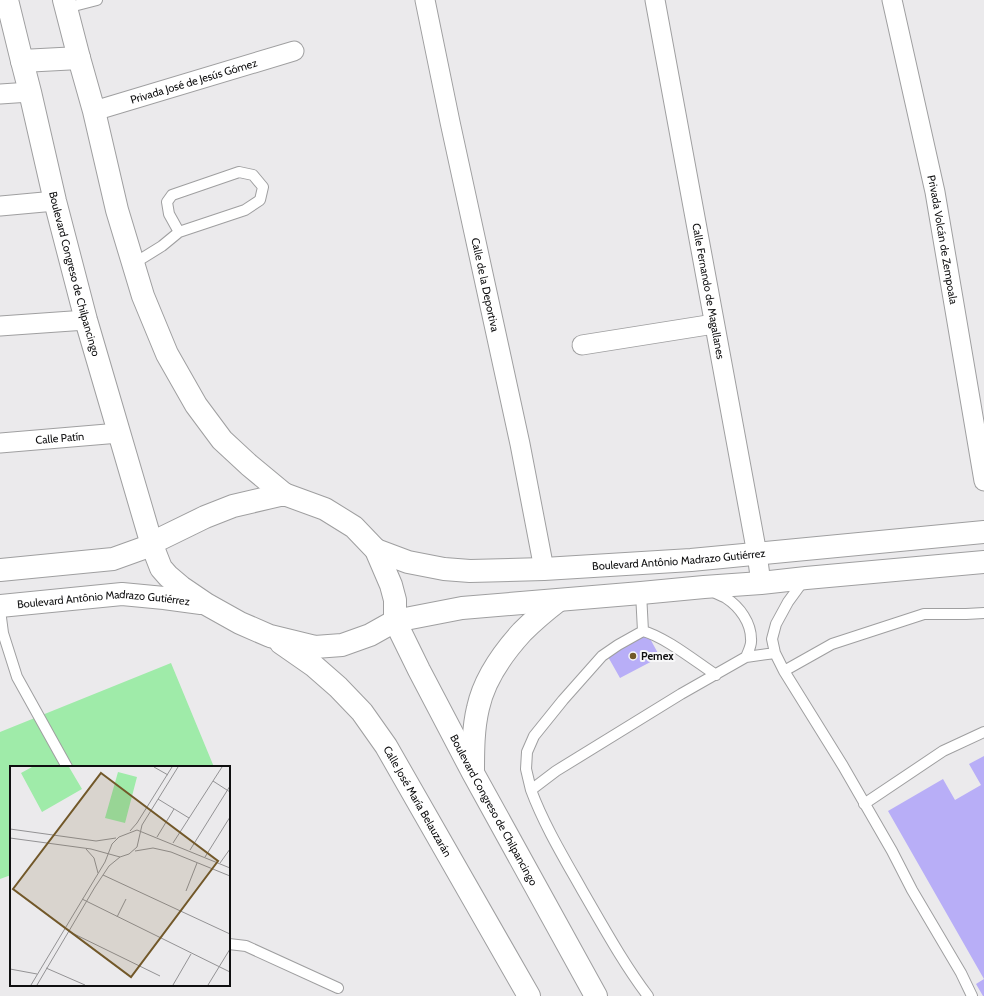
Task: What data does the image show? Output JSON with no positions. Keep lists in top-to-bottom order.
{
  "streets": {
    "street": [
      "Privada José de Jesús Gómez",
      "Privada Volcán de Zempoala",
      "Boulevard Congreso de Chilpancingo",
      "Calle de la Deportiva",
      "Calle Fernando de Magallanes",
      "Calle Patín",
      "Boulevard Antônio Madrazo Gutiérrez",
      "Calle José María Belauzarán"
    ]
  },
  "crossings": [
    ["Boulevard Congreso de Chilpancingo", "Calle Patín"],
    ["Boulevard Congreso de Chilpancingo", "Boulevard Antônio Madrazo Gutiérrez"],
    ["Boulevard Congreso de Chilpancingo", "Calle José María Belauzarán"],
    ["Calle de la Deportiva", "Boulevard Antônio Madrazo Gutiérrez"],
    ["Calle Fernando de Magallanes", "Boulevard Antônio Madrazo Gutiérrez"]
  ],
  "places": ["Pemex"]
}
